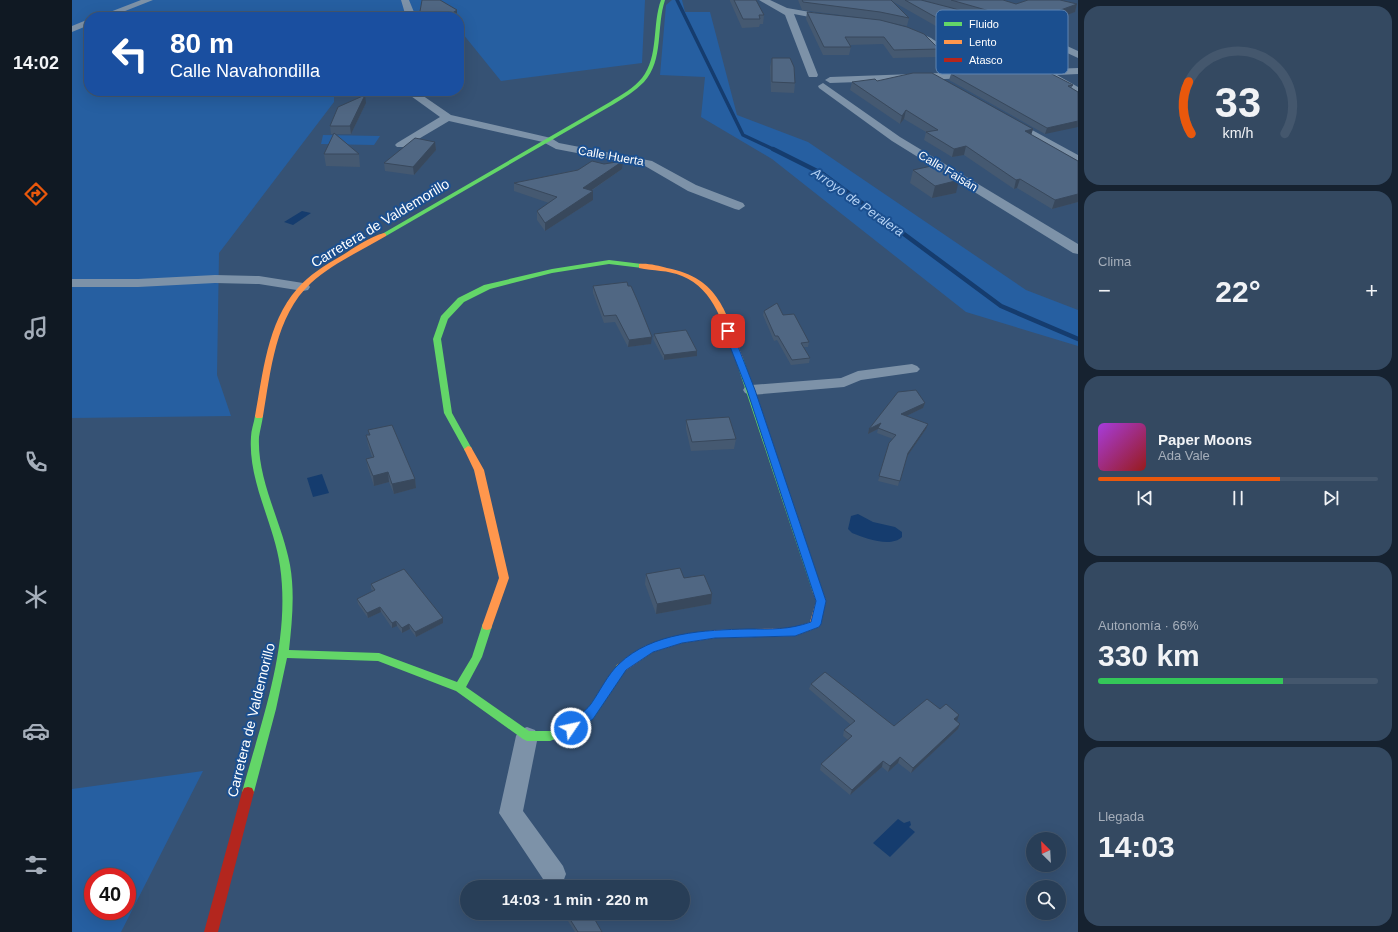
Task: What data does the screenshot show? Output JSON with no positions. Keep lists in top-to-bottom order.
{
  "streets": {
    "main road": ["Carretera de Valdemorillo"],
    "street": ["Calle Huerta", "Calle Faisán"]
  },
  "crossings": [
    ["Calle Huerta", "Carretera de Valdemorillo"]
  ],
  "water": ["Arroyo de Peralera"],
  "legend": ["Fluido", "Lento", "Atasco"],
  "north": "top left",
  "page": {
    "tabs": "14:02",
    "turn": ["80 m", "Calle Navahondilla"],
    "tile": [
      "Clima",
      ["Autonomía · 66%", "330 km"],
      ["Llegada", "14:03"]
    ],
    "heat": ["−", "22°", "+"],
    "song": ["Paper Moons", "Ada Vale"],
    "limit": "40",
    "trip": "14:03 · 1 min · 220 m",
    "gauge": ["33", "km/h"]
  }
}
